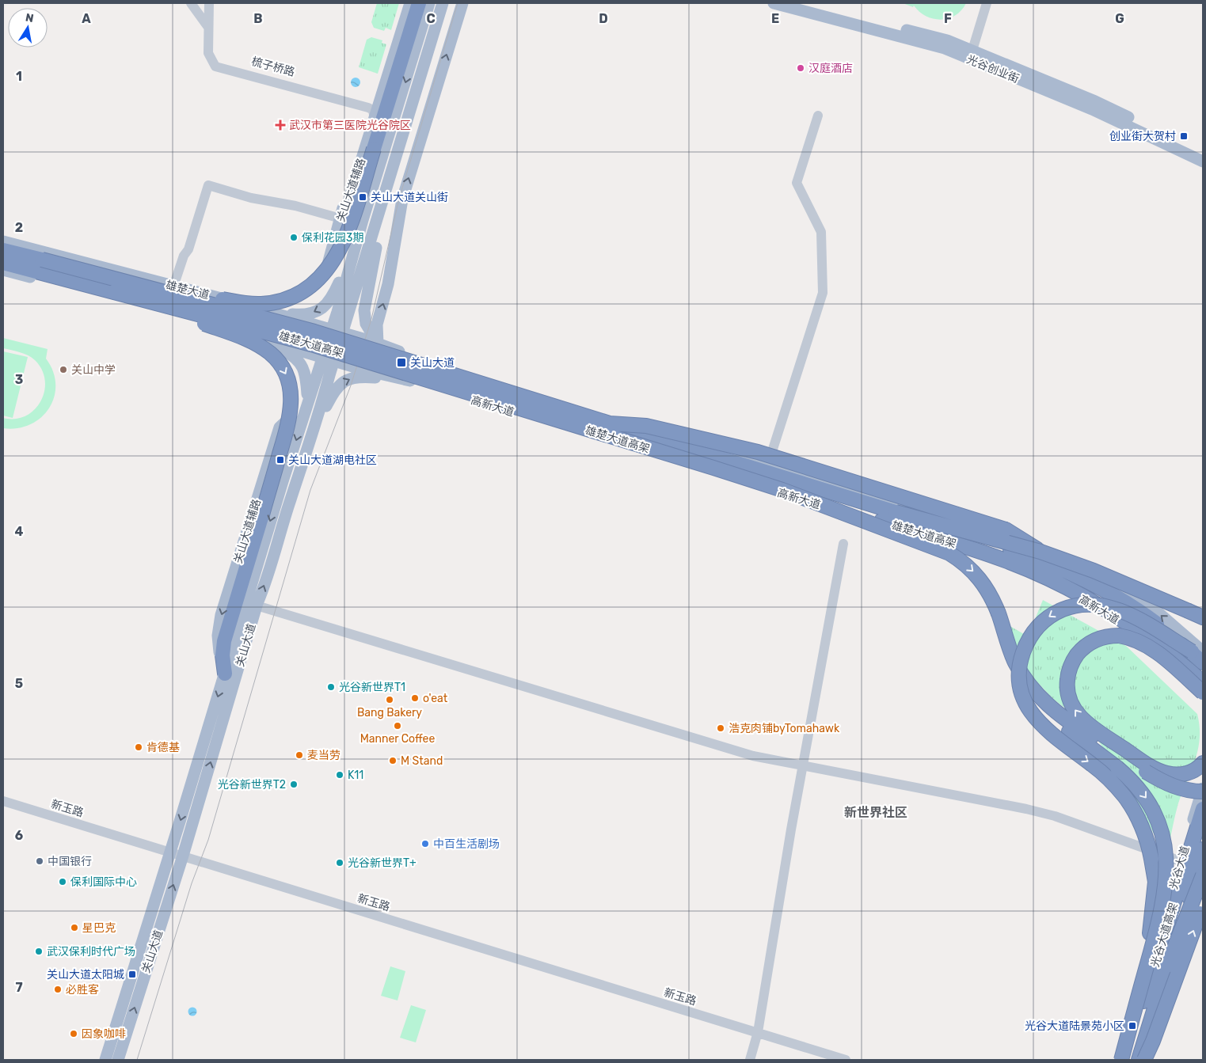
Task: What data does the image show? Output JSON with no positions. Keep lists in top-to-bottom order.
{
  "streets": {
    "highway": ["雄楚大道高架", "光谷大道高架"],
    "main road": [
      "光谷创业街",
      "关山大道辅路",
      "雄楚大道",
      "高新大道",
      "关山大道",
      "光谷大道"
    ],
    "street": ["梳子桥路", "新玉路"]
  },
  "crossings": [
    ["梳子桥路", "关山大道辅路"],
    ["关山大道辅路", "雄楚大道"],
    ["关山大道辅路", "关山大道"],
    ["雄楚大道", "高新大道"],
    ["雄楚大道", "关山大道"],
    ["雄楚大道高架", "高新大道"],
    ["高新大道", "关山大道"],
    ["关山大道", "新玉路"]
  ],
  "one_way": ["关山大道辅路"],
  "districts": ["新世界社区"],
  "places": {
    "other": [
      "汉庭酒店",
      "保利花园3期",
      "关山中学",
      "光谷新世界T1",
      "o'eat",
      "Bang Bakery",
      "Manner Coffee",
      "浩克肉铺byTomahawk",
      "肯德基",
      "麦当劳",
      "M Stand",
      "K11",
      "光谷新世界T2",
      "中百生活剧场",
      "中国银行",
      "光谷新世界T+",
      "保利国际中心",
      "星巴克",
      "武汉保利时代广场",
      "必胜客",
      "因象咖啡"
    ],
    "health": ["武汉市第三医院光谷院区"],
    "transit": [
      "创业街大贺村",
      "关山大道关山街",
      "关山大道",
      "关山大道湖电社区",
      "关山大道太阳城",
      "光谷大道陆景苑小区"
    ]
  },
  "north": "top",
  "grid": {
    "columns": [
      "A",
      "B",
      "C",
      "D",
      "E",
      "F",
      "G"
    ],
    "rows": [
      "1",
      "2",
      "3",
      "4",
      "5",
      "6",
      "7"
    ]
  }
}
